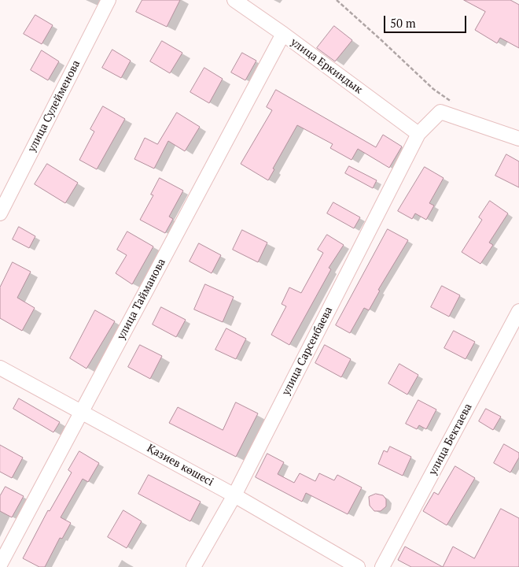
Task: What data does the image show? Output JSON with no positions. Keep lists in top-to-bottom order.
{
  "streets": {
    "street": [
      "улица Еркиндык",
      "улица Сулейменова",
      "улица Тайманова",
      "улица Сарсенбаева",
      "улица Бектаева",
      "Қазиев көшесі"
    ]
  },
  "crossings": [
    ["улица Еркиндык", "улица Тайманова"],
    ["улица Еркиндык", "улица Сарсенбаева"],
    ["улица Тайманова", "Қазиев көшесі"],
    ["улица Сарсенбаева", "Қазиев көшесі"]
  ],
  "scale_bar": "50 m"
}
